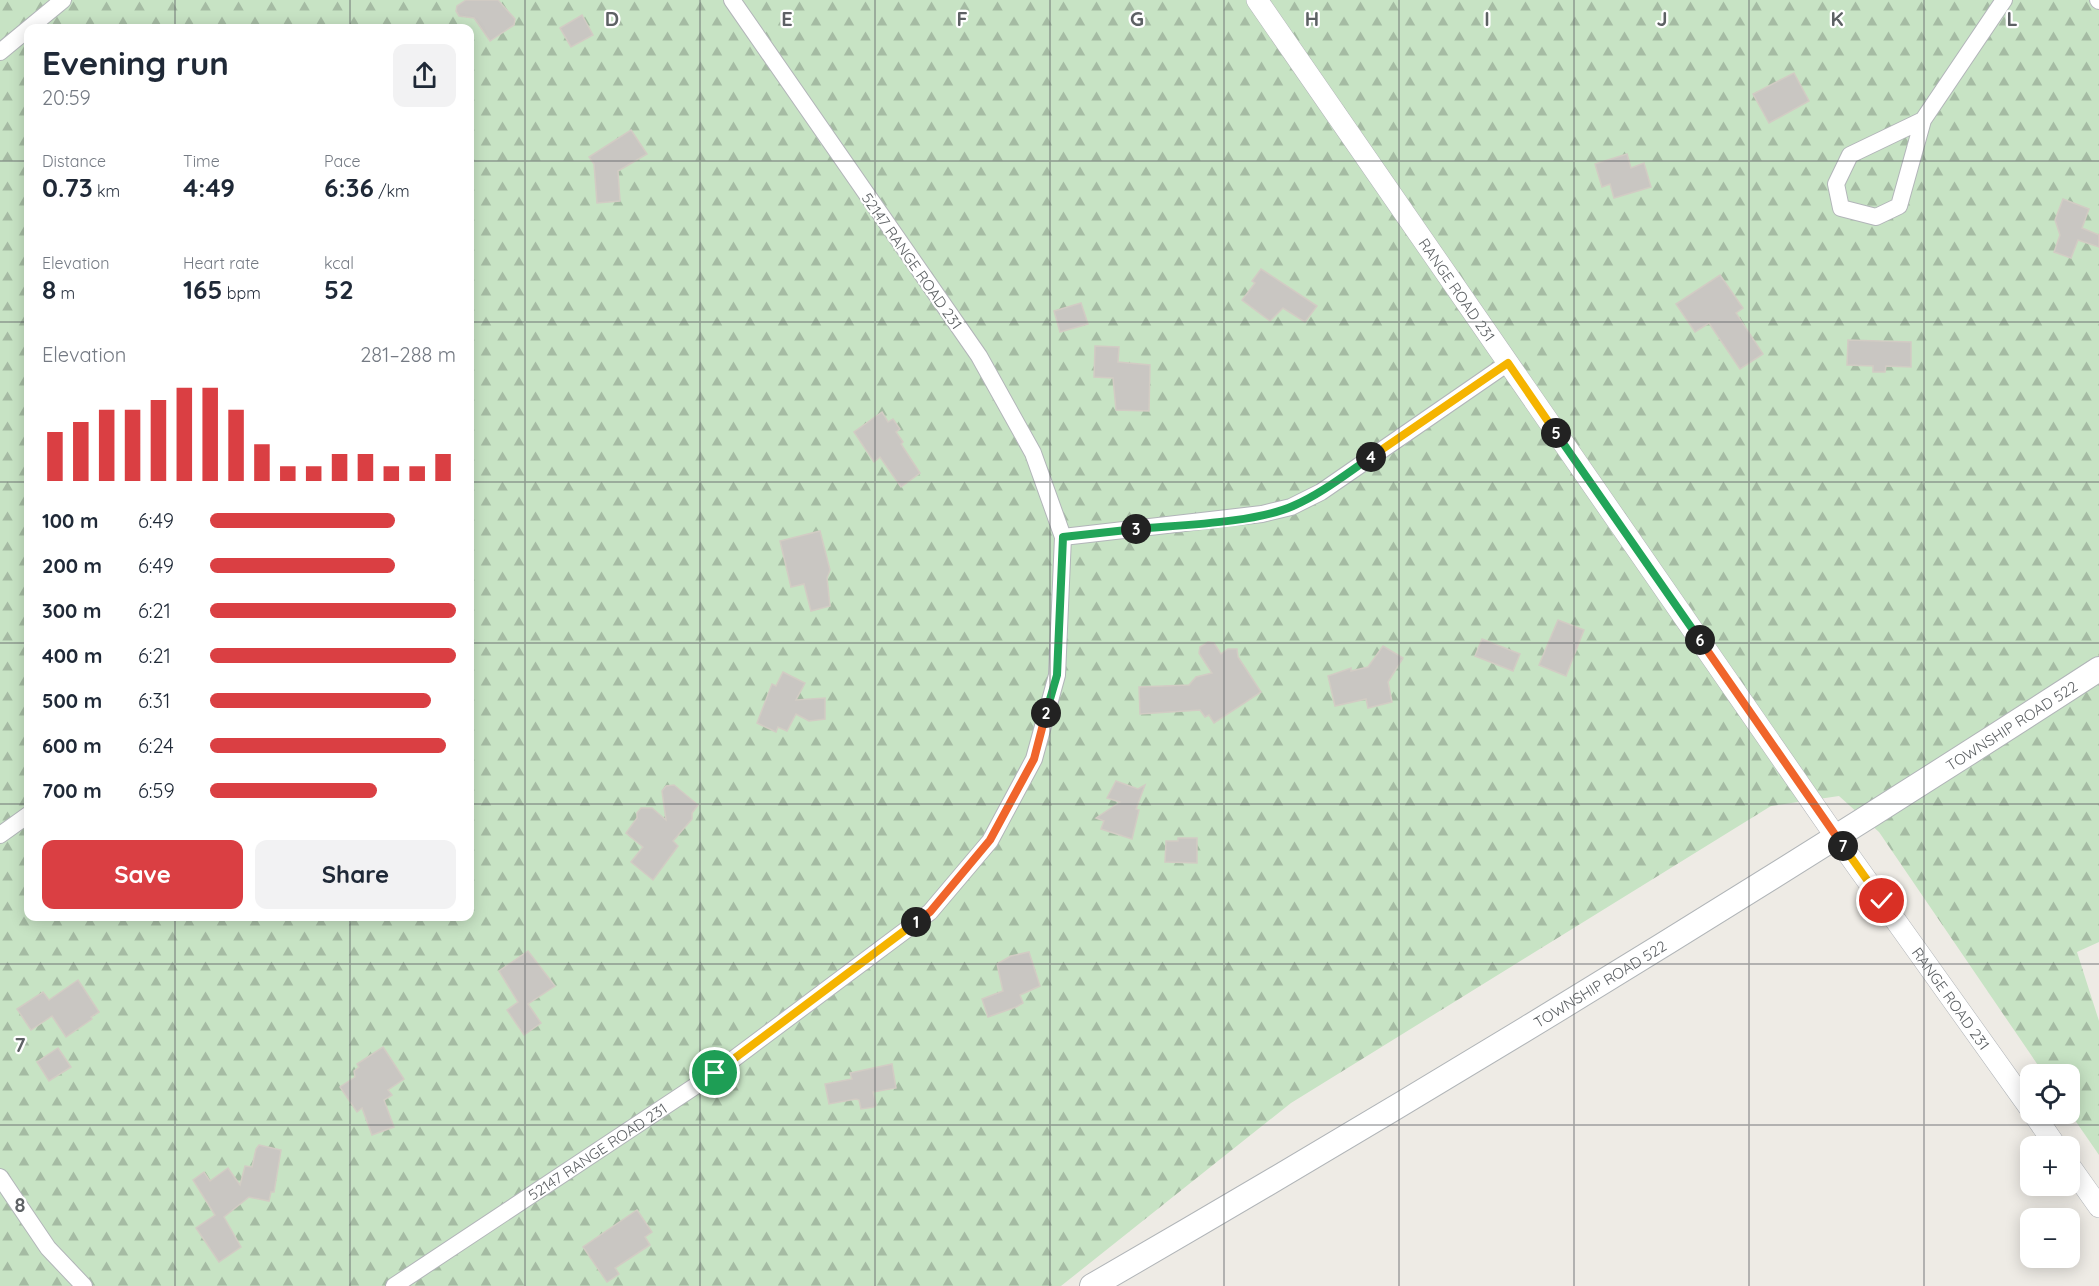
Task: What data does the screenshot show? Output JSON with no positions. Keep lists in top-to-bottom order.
{
  "streets": {
    "main road": ["TOWNSHIP ROAD 522"],
    "street": ["52147 RANGE ROAD 231", "RANGE ROAD 231"]
  },
  "crossings": [
    ["RANGE ROAD 231", "TOWNSHIP ROAD 522"]
  ],
  "page": {
    "heading": ["Evening run", "20:59"],
    "stats": [
      ["Distance", "0.73 km"],
      ["Time", "4:49"],
      ["Pace", "6:36 /km"],
      ["Elevation", "8 m"],
      ["Heart rate", "165 bpm"],
      ["kcal", "52"]
    ],
    "chart": ["Elevation", "281–288 m"],
    "pins": [
      "5",
      "4",
      "3",
      "6",
      "2",
      "7",
      "1"
    ],
    "list": [
      {
        "name": "100 m",
        "note": "6:49"
      },
      {
        "name": "200 m",
        "note": "6:49"
      },
      {
        "name": "300 m",
        "note": "6:21"
      },
      {
        "name": "400 m",
        "note": "6:21"
      },
      {
        "name": "500 m",
        "note": "6:31"
      },
      {
        "name": "600 m",
        "note": "6:24"
      },
      {
        "name": "700 m",
        "note": "6:59"
      }
    ],
    "buttons": ["Save", "Share"],
    "map_buttons": ["+", "−"]
  },
  "grid": {
    "columns": [
      "D",
      "E",
      "F",
      "G",
      "H",
      "I",
      "J",
      "K",
      "L"
    ],
    "rows": ["7", "8"]
  }
}
